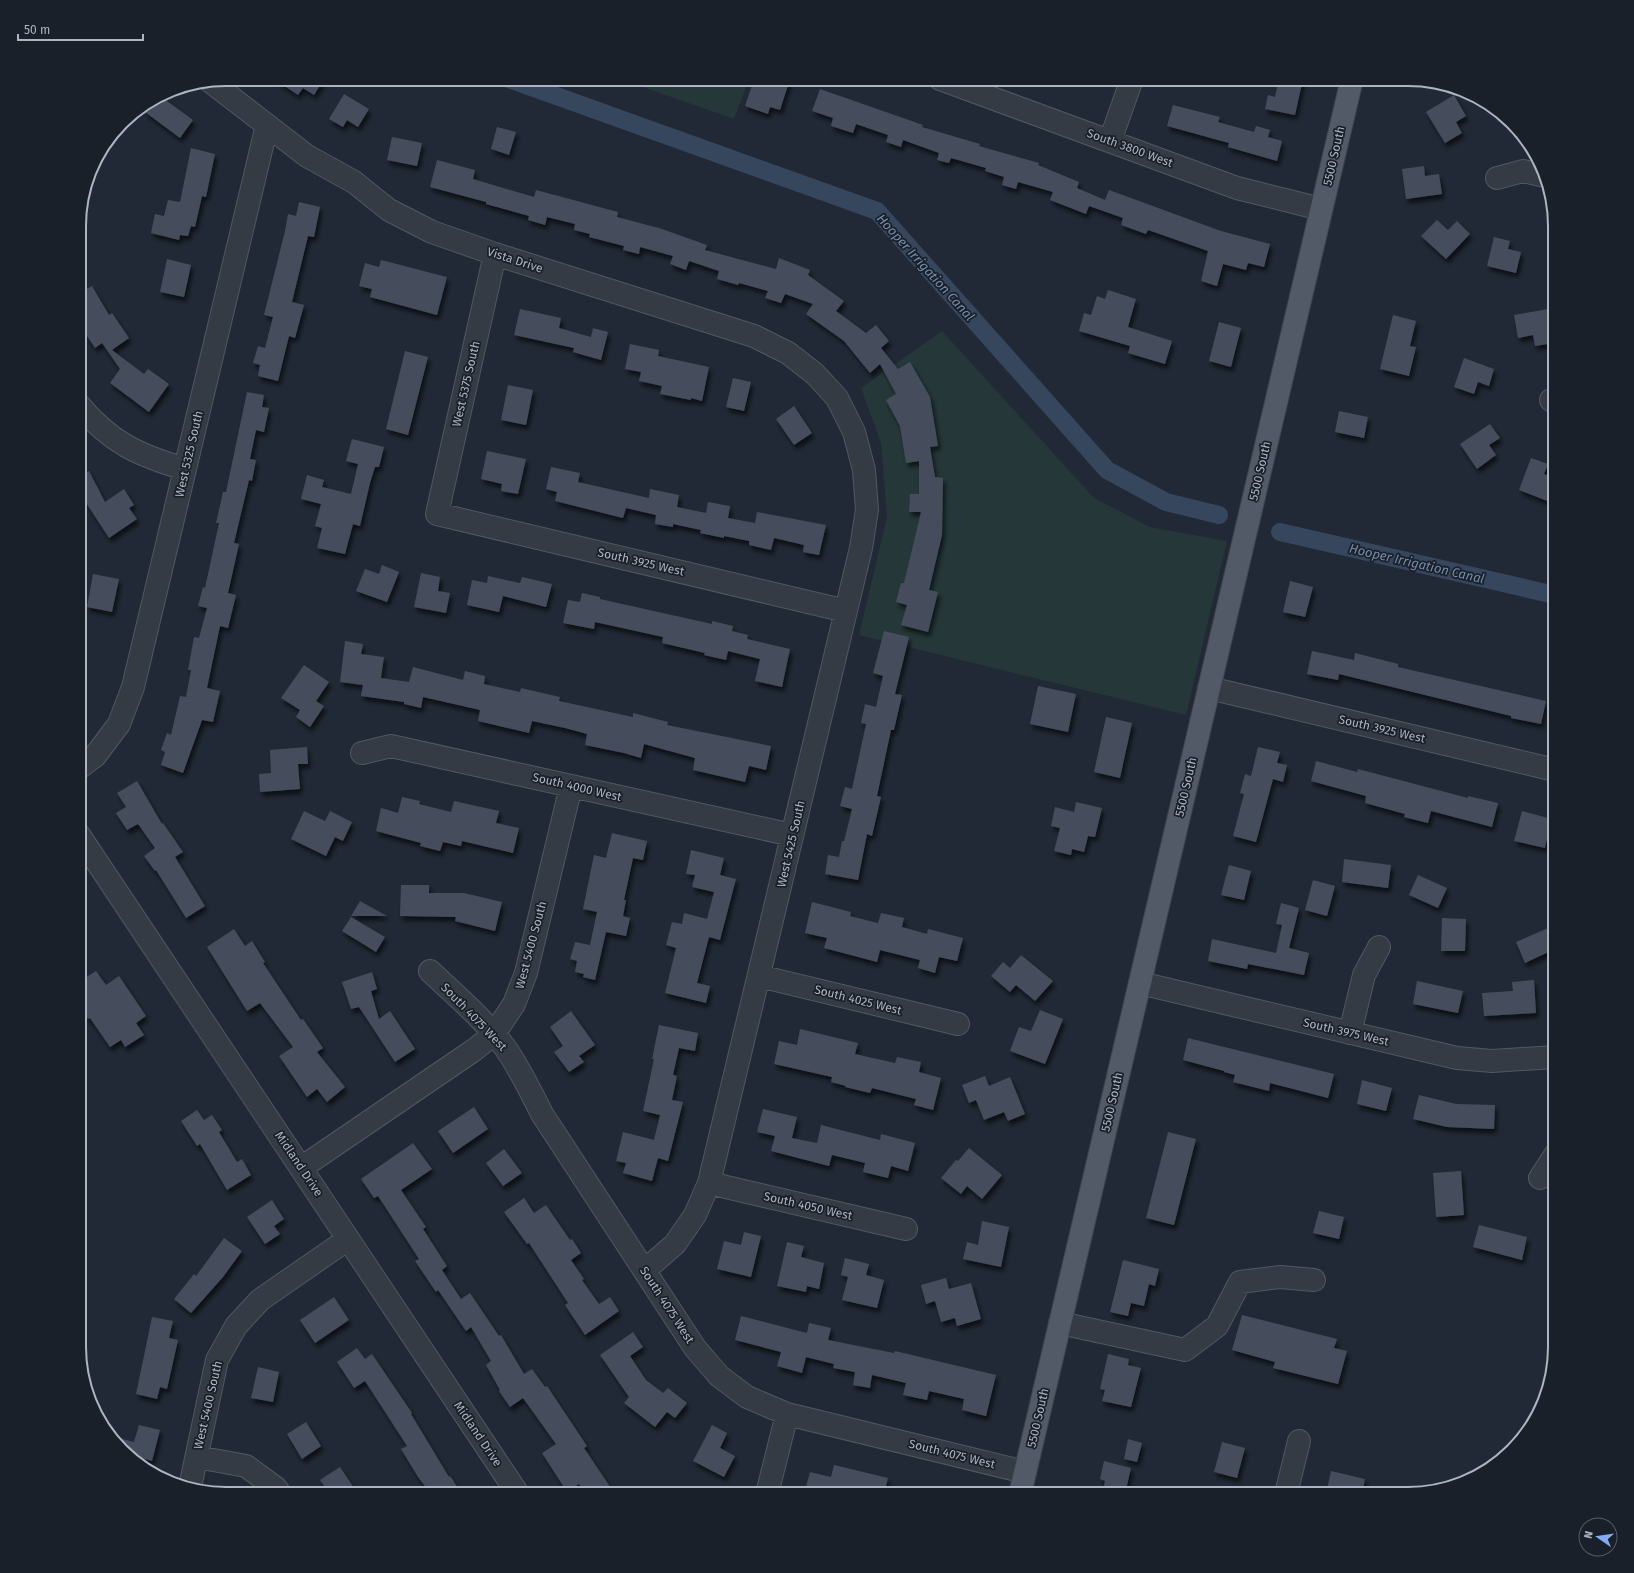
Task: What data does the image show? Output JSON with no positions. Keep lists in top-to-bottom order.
{
  "streets": {
    "main road": ["5500 South"],
    "street": [
      "South 3800 West",
      "Vista Drive",
      "West 5375 South",
      "West 5325 South",
      "South 3925 West",
      "South 4000 West",
      "West 5425 South",
      "West 5400 South",
      "South 4025 West",
      "South 4075 West",
      "South 3975 West",
      "Midland Drive",
      "South 4050 West"
    ]
  },
  "crossings": [
    ["South 3800 West", "5500 South"],
    ["5500 South", "South 3925 West"],
    ["5500 South", "South 4075 West"],
    ["5500 South", "South 3975 West"],
    ["Vista Drive", "West 5375 South"],
    ["Vista Drive", "West 5325 South"],
    ["Vista Drive", "West 5425 South"],
    ["West 5375 South", "South 3925 West"],
    ["South 3925 West", "West 5425 South"],
    ["South 4000 West", "West 5425 South"],
    ["South 4000 West", "West 5400 South"],
    ["West 5425 South", "South 4025 West"],
    ["West 5425 South", "South 4075 West"],
    ["West 5425 South", "South 4050 West"],
    ["West 5400 South", "South 4075 West"],
    ["West 5400 South", "Midland Drive"]
  ],
  "water": ["Hooper Irrigation Canal"],
  "scale_bar": "50 m",
  "north": "left"
}
